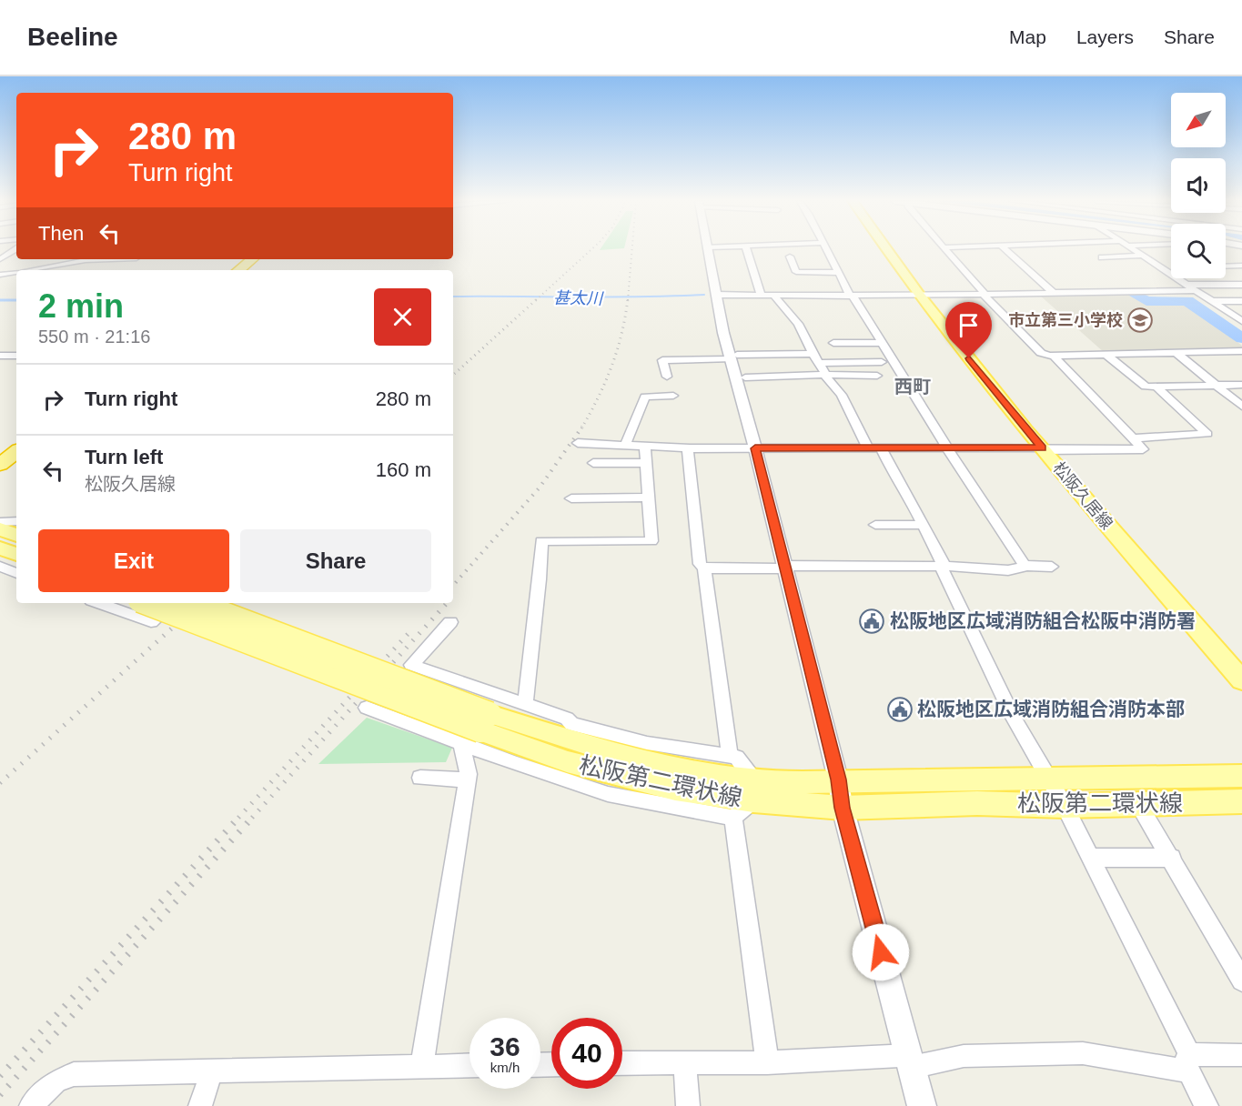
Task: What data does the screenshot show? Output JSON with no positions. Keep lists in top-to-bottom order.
{
  "streets": {
    "main road": ["松阪久居線", "松阪第二環状線"]
  },
  "districts": ["西町"],
  "water": ["甚太川"],
  "places": {
    "school or university": ["市立第三小学校"],
    "public building": ["松阪地区広域消防組合松阪中消防署", "松阪地区広域消防組合消防本部"]
  },
  "north": "bottom left",
  "page": {
    "header": "Beeline",
    "nav": ["Map", "Layers", "Share"],
    "turn": ["280 m", "Turn right"],
    "then": "Then",
    "heading": ["2 min", "550 m · 21:16"],
    "list": [
      {
        "name": "Turn right",
        "value": "280 m"
      },
      {
        "name": "Turn left",
        "note": "松阪久居線",
        "value": "160 m"
      }
    ],
    "buttons": ["Exit", "Share"],
    "speed": "36 km/h",
    "limit": "40"
  }
}
